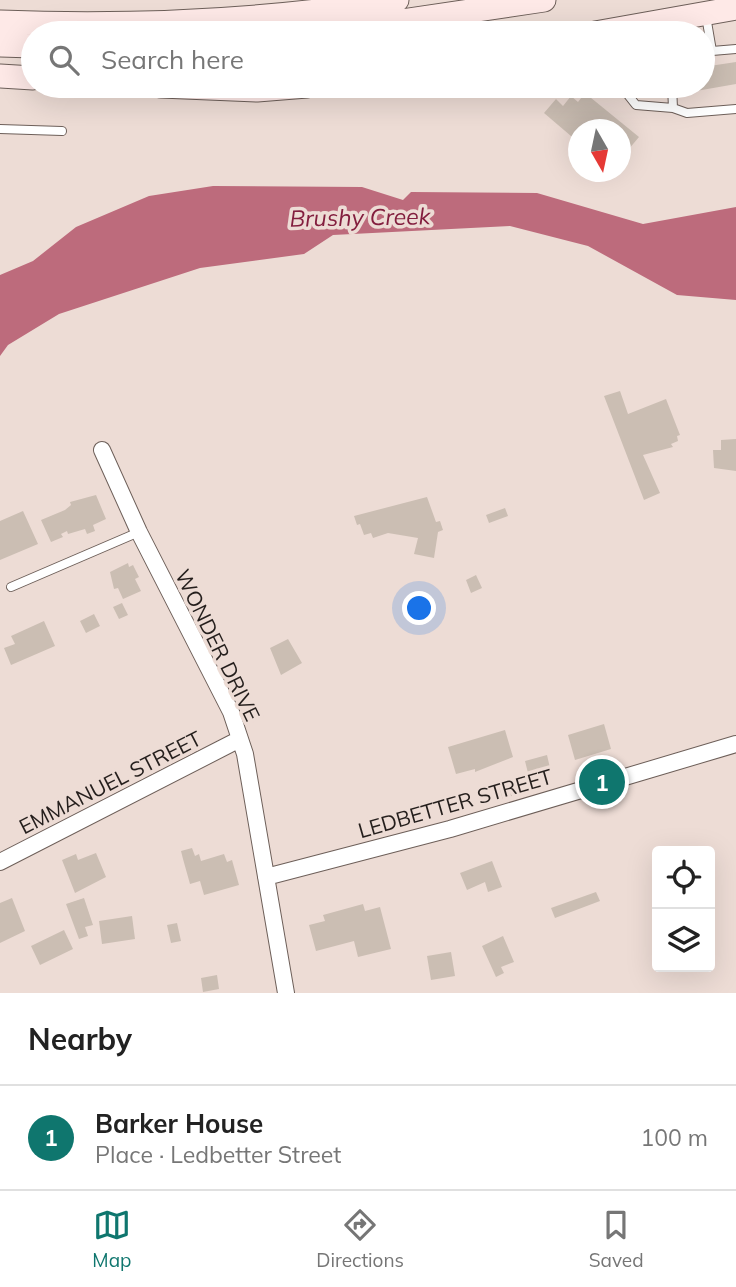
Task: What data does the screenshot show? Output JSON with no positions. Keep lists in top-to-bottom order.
{
  "streets": {
    "street": ["WONDER DRIVE", "EMMANUEL STREET", "LEDBETTER STREET"]
  },
  "crossings": [
    ["WONDER DRIVE", "EMMANUEL STREET"],
    ["WONDER DRIVE", "LEDBETTER STREET"]
  ],
  "water": ["Brushy Creek"],
  "north": "bottom",
  "page": {
    "search": "Search here",
    "pins": "1",
    "heading": "Nearby",
    "list": [
      {
        "mark": "1",
        "name": "Barker House",
        "note": "Place · Ledbetter Street",
        "value": "100 m"
      }
    ],
    "nav": ["Map", "Directions", "Saved"]
  }
}
